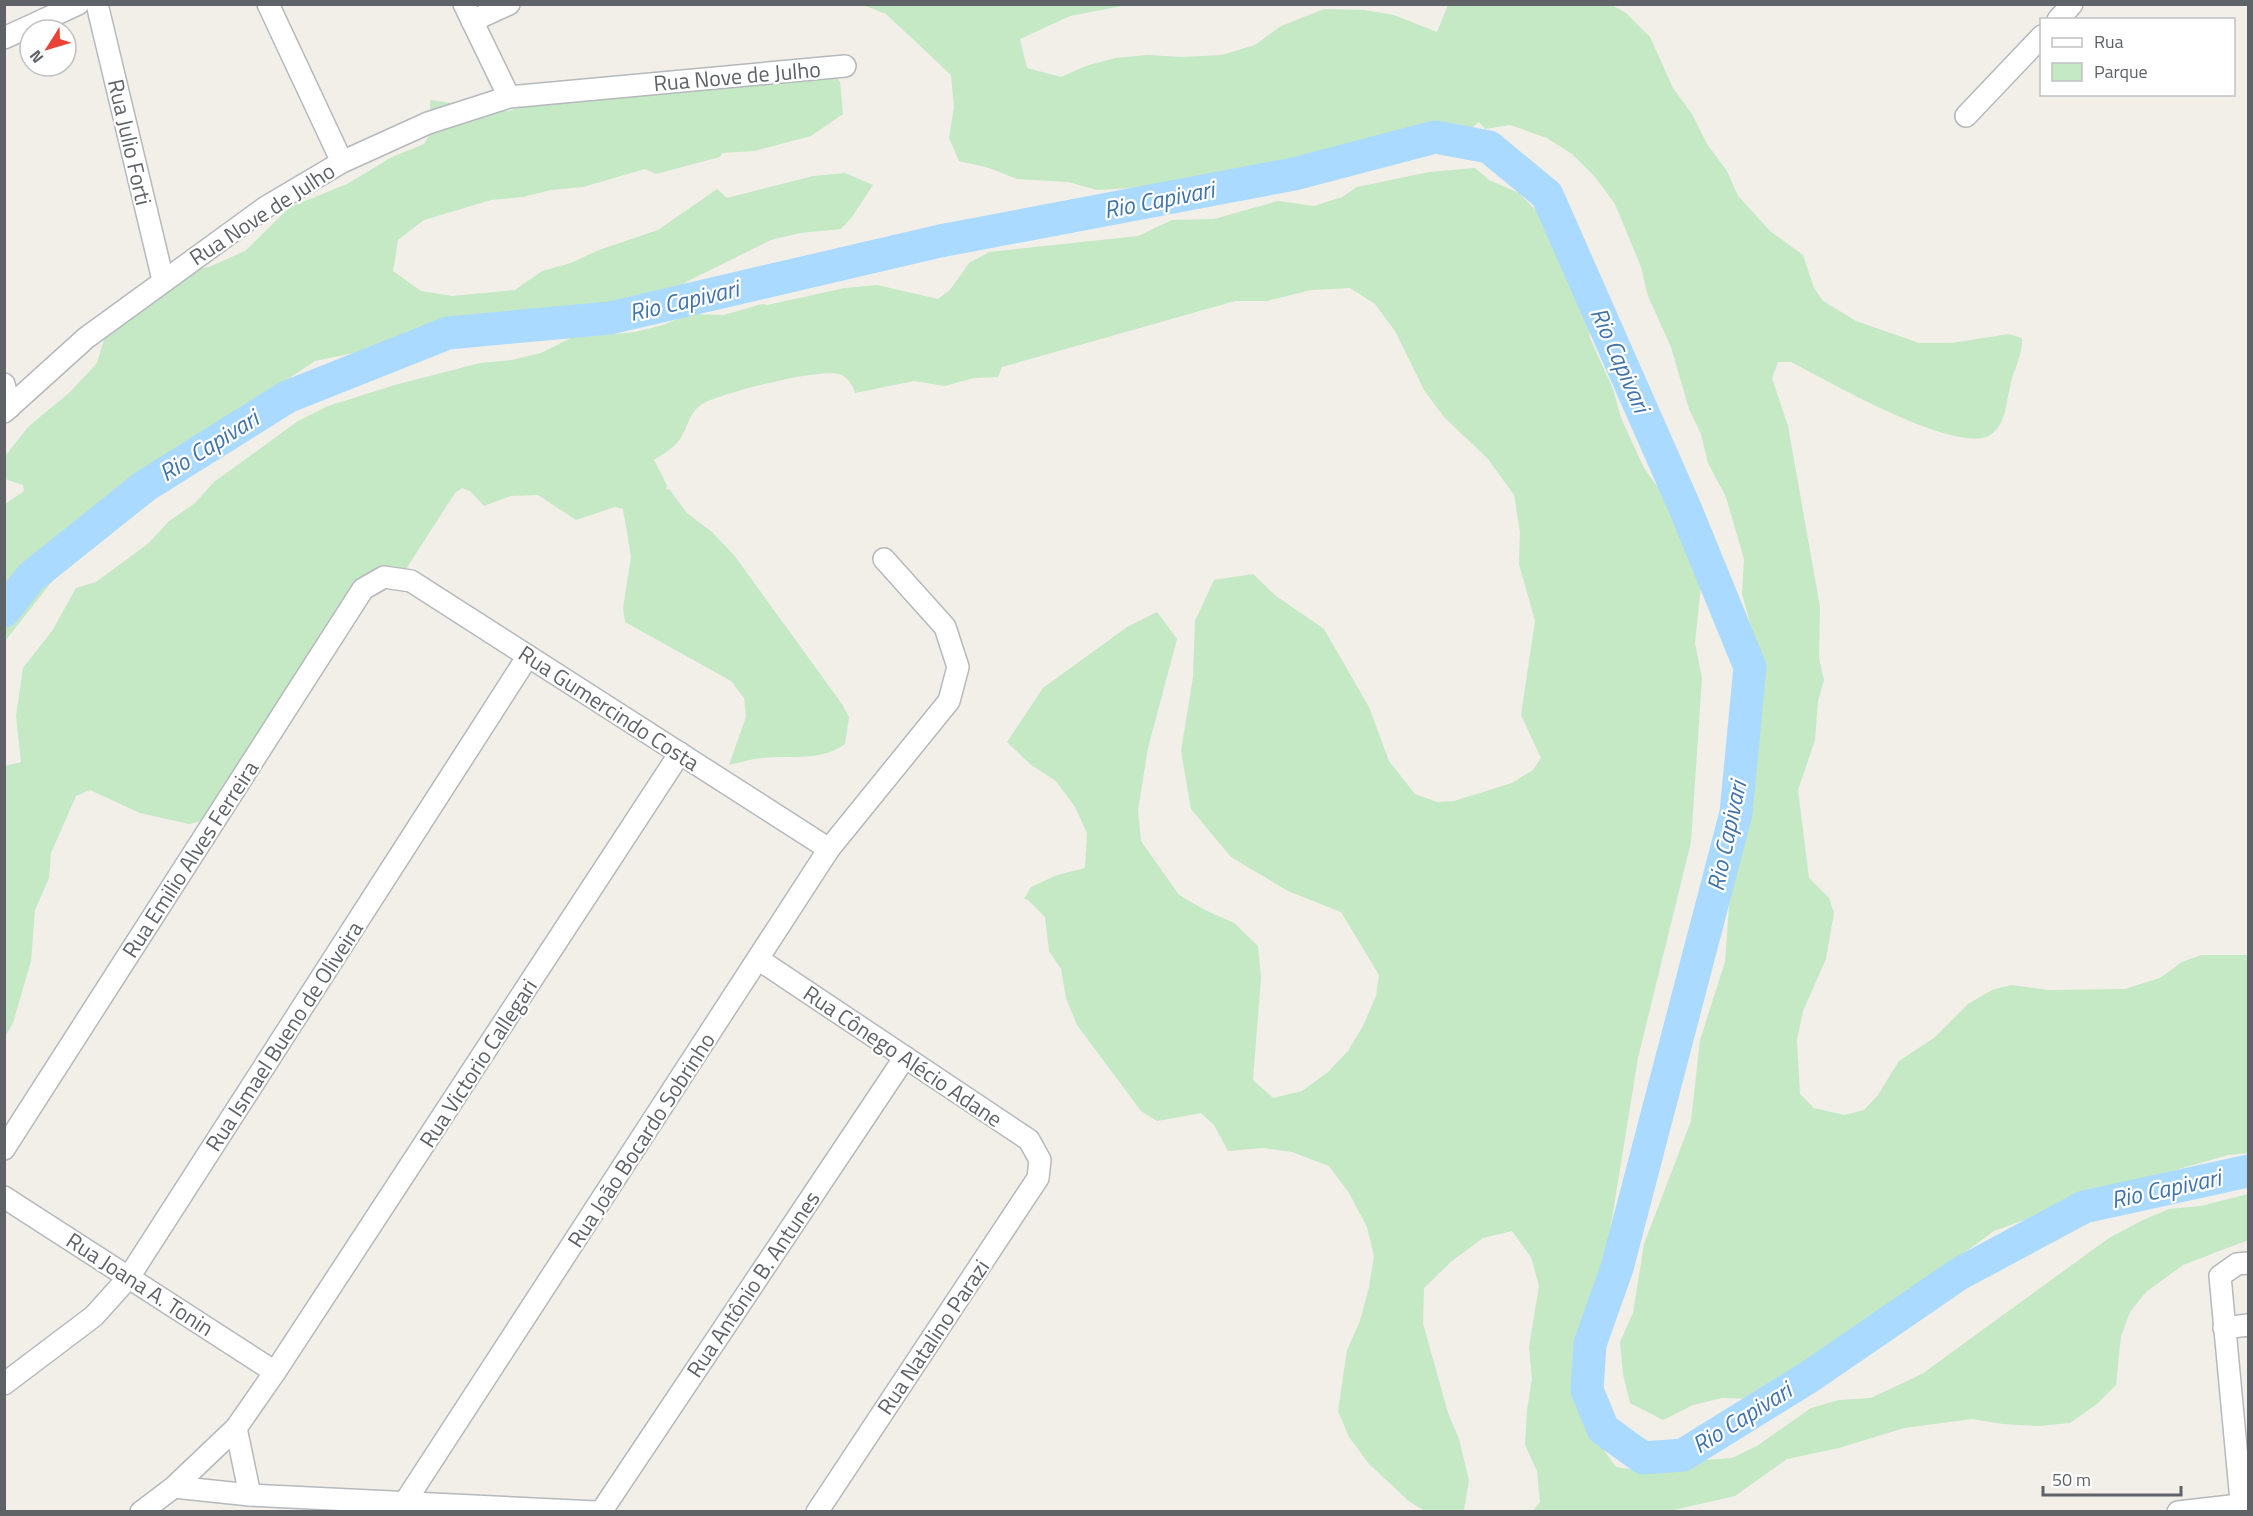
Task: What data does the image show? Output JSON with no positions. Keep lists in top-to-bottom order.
{
  "streets": {
    "street": [
      "Rua Nove de Julho",
      "Rua Julio Forti",
      "Rua Gumercindo Costa",
      "Rua Emilio Alves Ferreira",
      "Rua Ismael Bueno de Oliveira",
      "Rua Cônego Alécio Adane",
      "Rua Victorio Callegari",
      "Rua João Bocardo Sobrinho",
      "Rua Joana A. Tonin",
      "Rua Antônio B. Antunes",
      "Rua Natalino Parazi"
    ]
  },
  "crossings": [
    ["Rua Nove de Julho", "Rua Julio Forti"],
    ["Rua Gumercindo Costa", "Rua Emilio Alves Ferreira"],
    ["Rua Gumercindo Costa", "Rua Ismael Bueno de Oliveira"],
    ["Rua Gumercindo Costa", "Rua Victorio Callegari"],
    ["Rua Gumercindo Costa", "Rua João Bocardo Sobrinho"],
    ["Rua Ismael Bueno de Oliveira", "Rua Joana A. Tonin"],
    ["Rua Cônego Alécio Adane", "Rua João Bocardo Sobrinho"],
    ["Rua Cônego Alécio Adane", "Rua Antônio B. Antunes"],
    ["Rua Cônego Alécio Adane", "Rua Natalino Parazi"],
    ["Rua Victorio Callegari", "Rua Joana A. Tonin"]
  ],
  "water": ["Rio Capivari"],
  "legend": ["Rua", "Parque"],
  "scale_bar": "50 m",
  "north": "bottom left"
}
